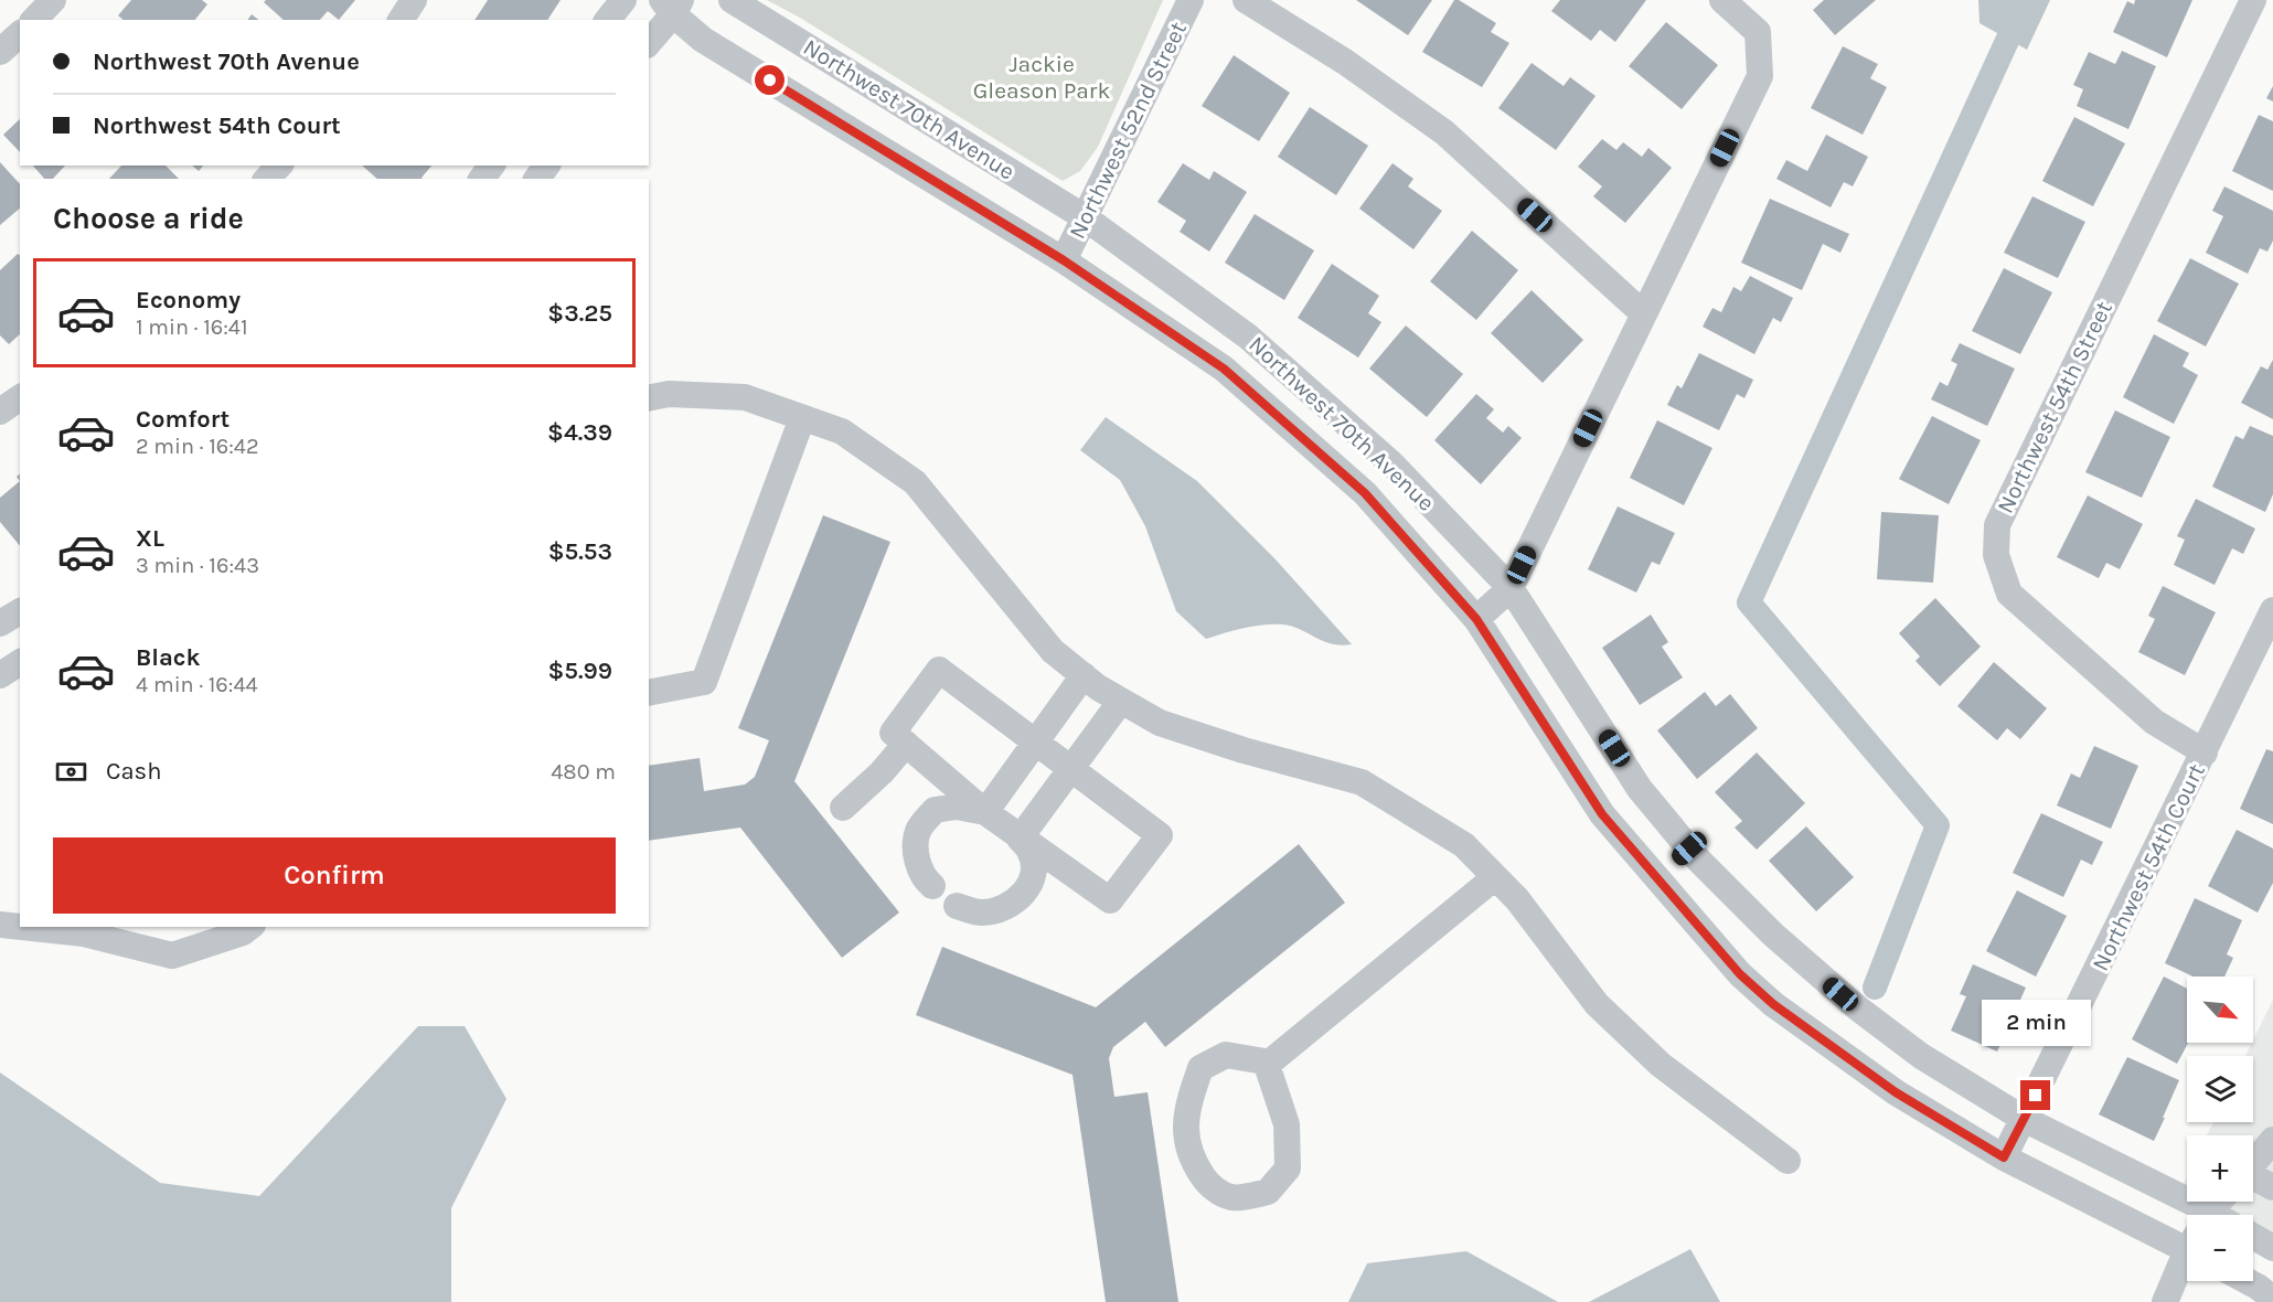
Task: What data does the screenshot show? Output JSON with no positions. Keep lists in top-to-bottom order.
{
  "streets": {
    "street": [
      "Northwest 70th Avenue",
      "Northwest 52nd Street",
      "Northwest 54th Street",
      "Northwest 54th Court"
    ]
  },
  "crossings": [
    ["Northwest 70th Avenue", "Northwest 52nd Street"],
    ["Northwest 70th Avenue", "Northwest 54th Court"],
    ["Northwest 54th Street", "Northwest 54th Court"]
  ],
  "parks": ["Jackie Gleason Park"],
  "north": "bottom right",
  "page": {
    "banner": ["Northwest 70th Avenue", "Northwest 54th Court"],
    "heading": "Choose a ride",
    "list": [
      {
        "name": "Economy",
        "note": "1 min · 16:41",
        "value": "$3.25"
      },
      {
        "name": "Comfort",
        "note": "2 min · 16:42",
        "value": "$4.39"
      },
      {
        "name": "XL",
        "note": "3 min · 16:43",
        "value": "$5.53"
      },
      {
        "name": "Black",
        "note": "4 min · 16:44",
        "value": "$5.99"
      }
    ],
    "pay": ["Cash", "480 m"],
    "buttons": "Confirm",
    "map_buttons": ["+", "−"],
    "bubble": "2 min"
  }
}
